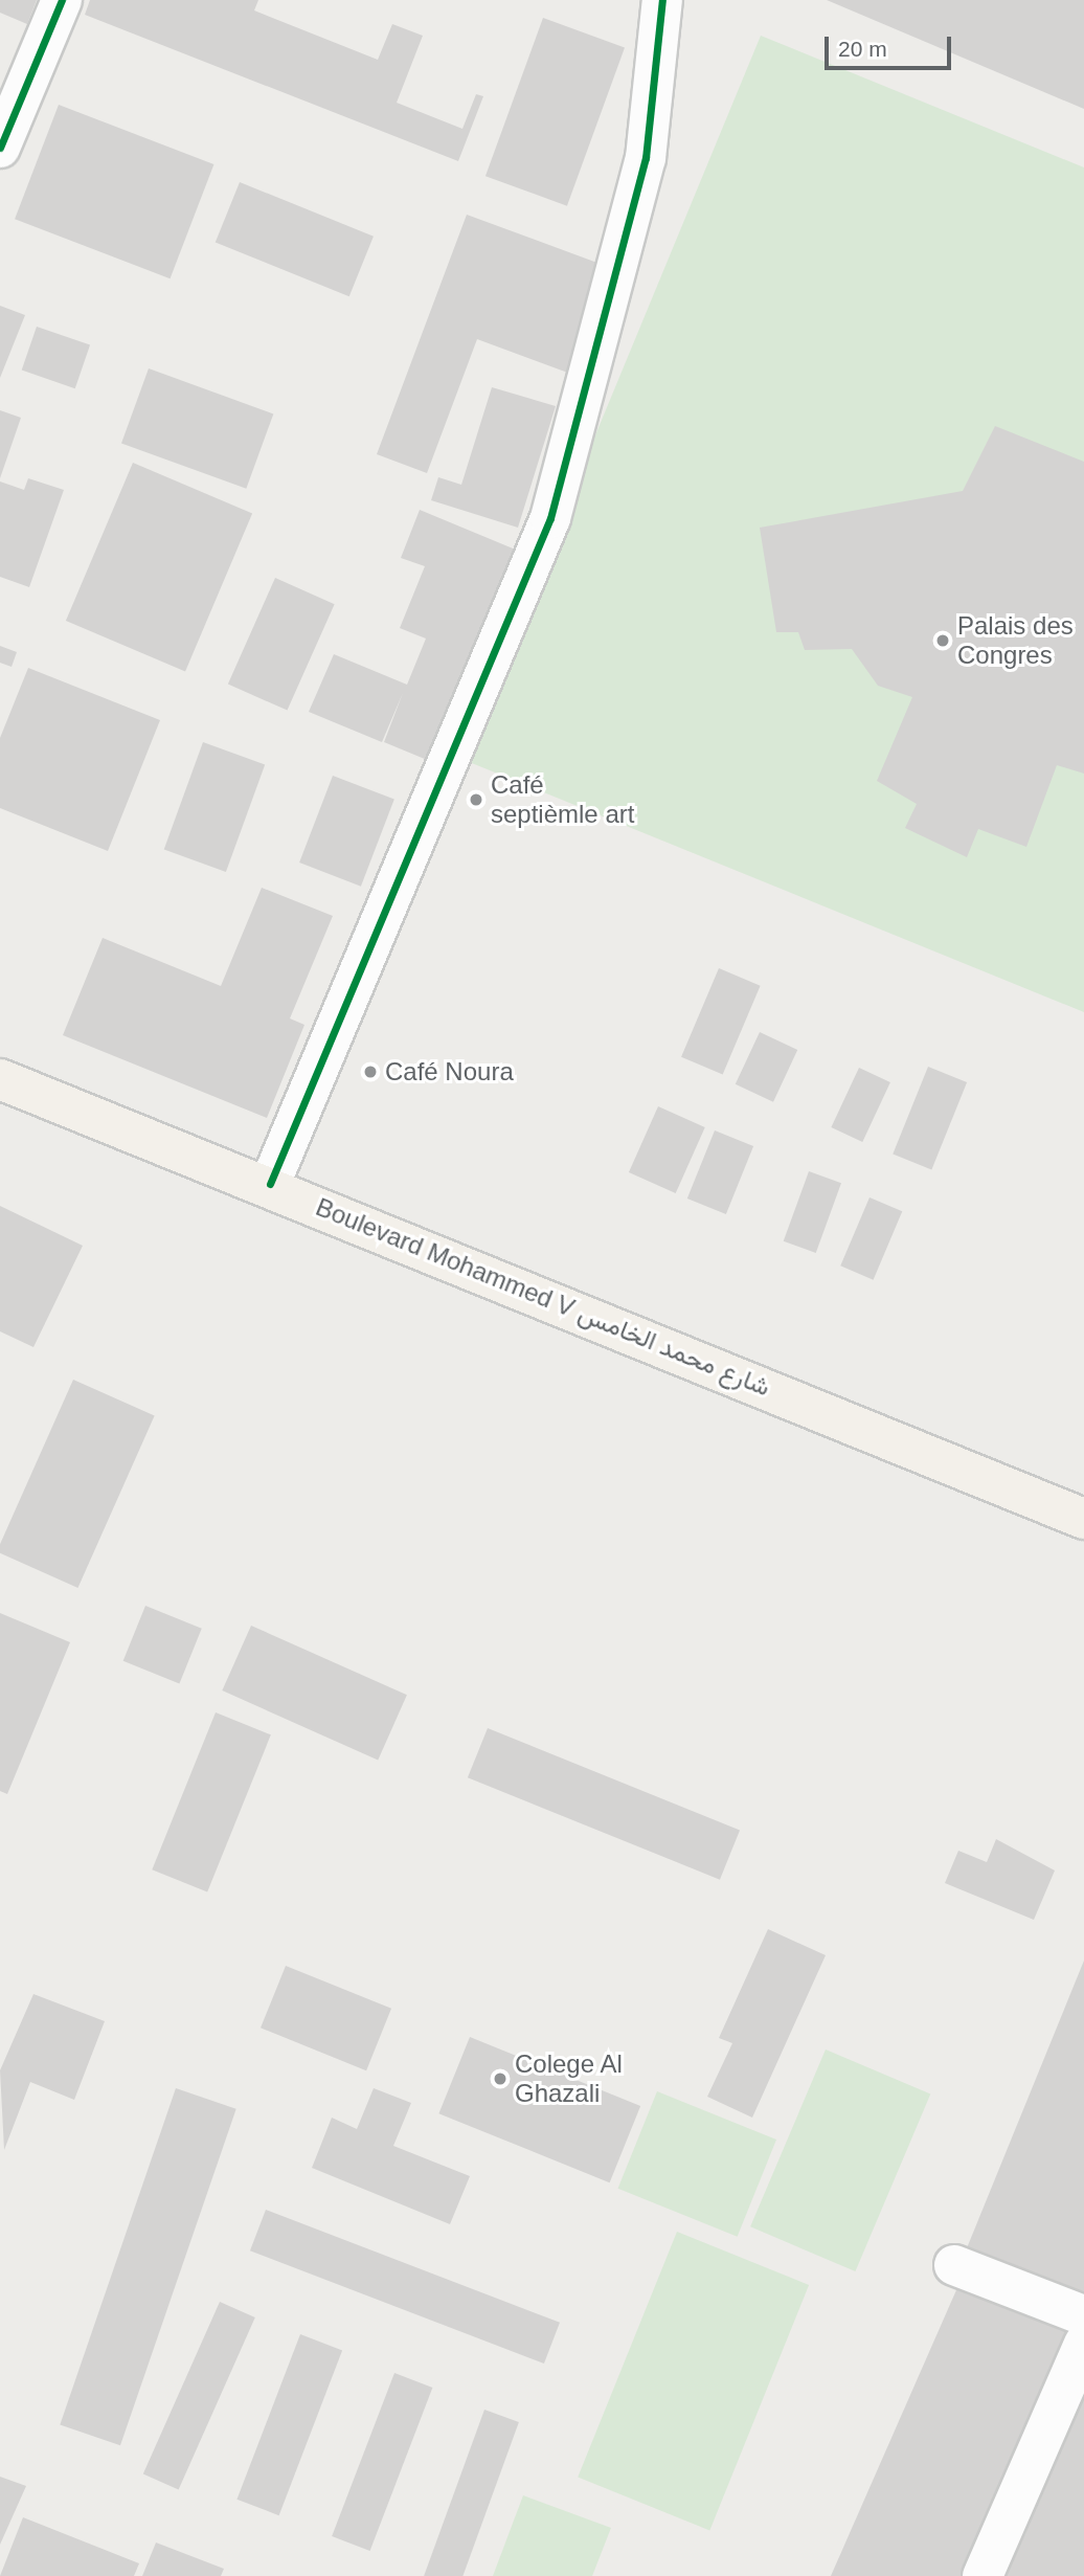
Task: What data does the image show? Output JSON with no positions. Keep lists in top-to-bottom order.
{
  "streets": {
    "main road": ["Boulevard Mohammed V شارع محمد الخامس"]
  },
  "places": [
    "Palais des Congres",
    "Café septièmle art",
    "Café Noura",
    "Colege Al Ghazali"
  ],
  "scale_bar": "20 m"
}
